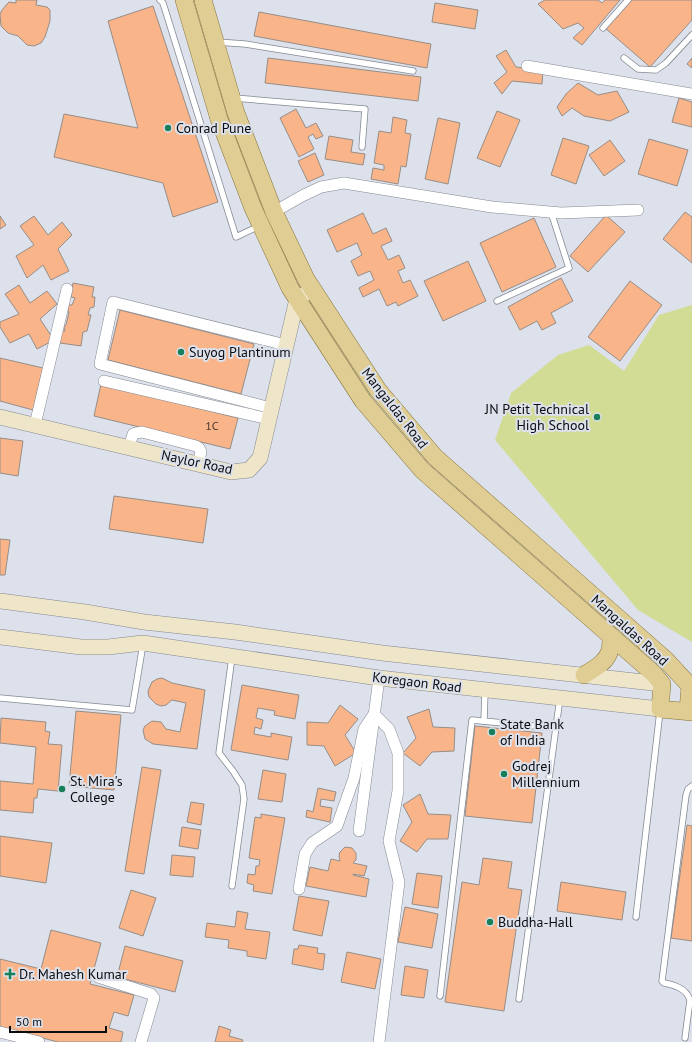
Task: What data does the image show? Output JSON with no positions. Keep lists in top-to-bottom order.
{
  "streets": {
    "main road": ["Mangaldas Road", "Naylor Road", "Koregaon Road"]
  },
  "crossings": [
    ["Mangaldas Road", "Naylor Road"],
    ["Mangaldas Road", "Koregaon Road"]
  ],
  "places": {
    "other": [
      "Conrad Pune",
      "Suyog Plantinum",
      "JN Petit Technical High School",
      "State Bank of India",
      "Godrej Millennium",
      "St. Mira's College",
      "Buddha-Hall"
    ],
    "health": ["Dr. Mahesh Kumar"]
  },
  "house_numbers": ["1C"],
  "scale_bar": "50 m"
}
